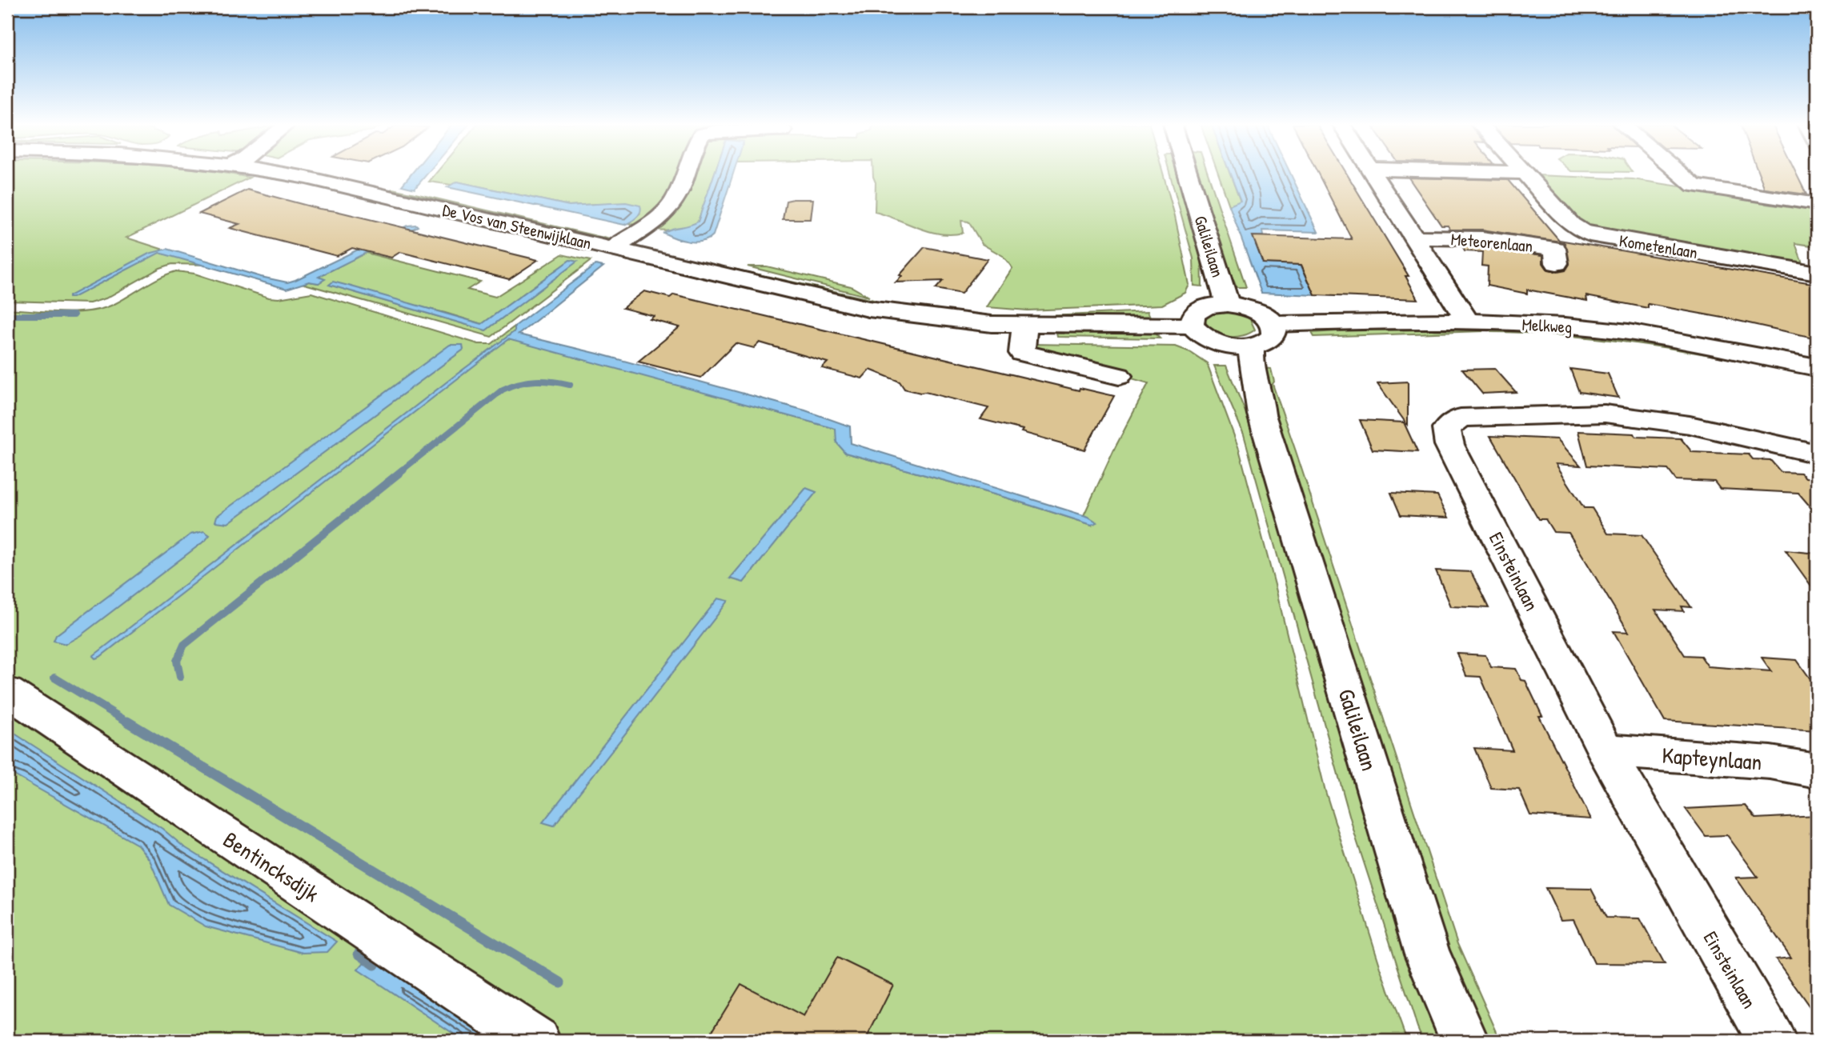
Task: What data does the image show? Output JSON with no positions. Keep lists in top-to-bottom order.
{
  "streets": {
    "street": [
      "De Vos van Steenwijklaan",
      "Meteorenlaan",
      "Galileilaan",
      "Kometenlaan",
      "Melkweg",
      "Einsteinlaan",
      "Kapteynlaan",
      "Bentincksdijk"
    ]
  },
  "crossings": [
    ["Meteorenlaan", "Melkweg"],
    ["Einsteinlaan", "Kapteynlaan"]
  ]
}
